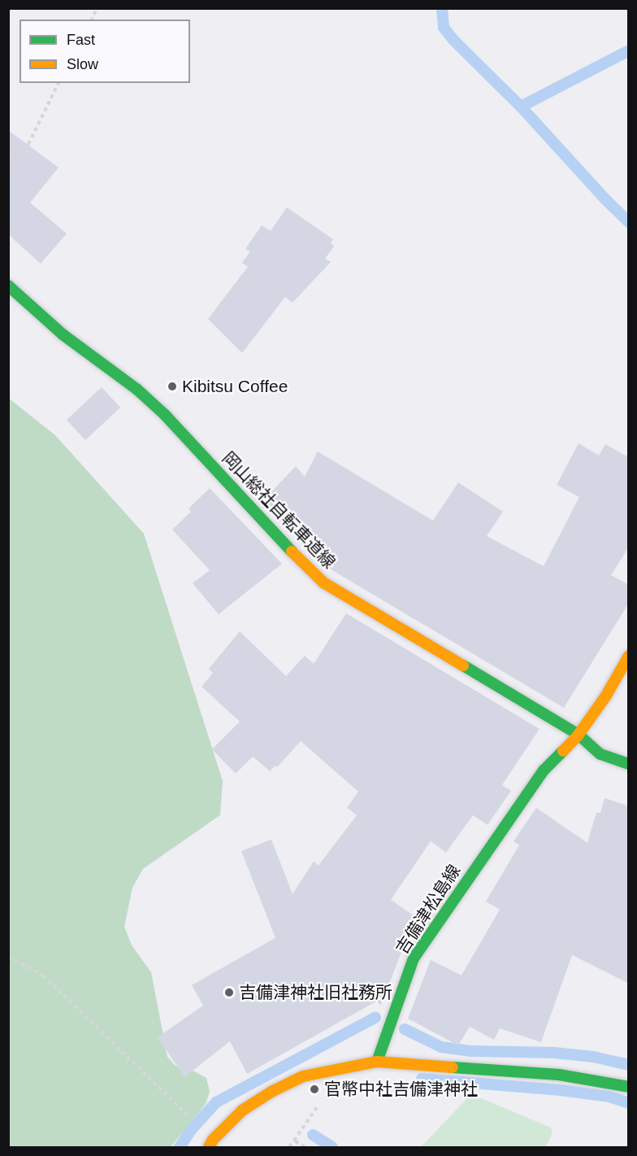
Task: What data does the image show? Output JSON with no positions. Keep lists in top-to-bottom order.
{
  "streets": {
    "main road": ["岡山総社自転車道線", "吉備津松島線"]
  },
  "crossings": [
    ["岡山総社自転車道線", "吉備津松島線"]
  ],
  "places": ["Kibitsu Coffee", "吉備津神社旧社務所", "官幣中社吉備津神社"],
  "legend": ["Fast", "Slow"]
}
